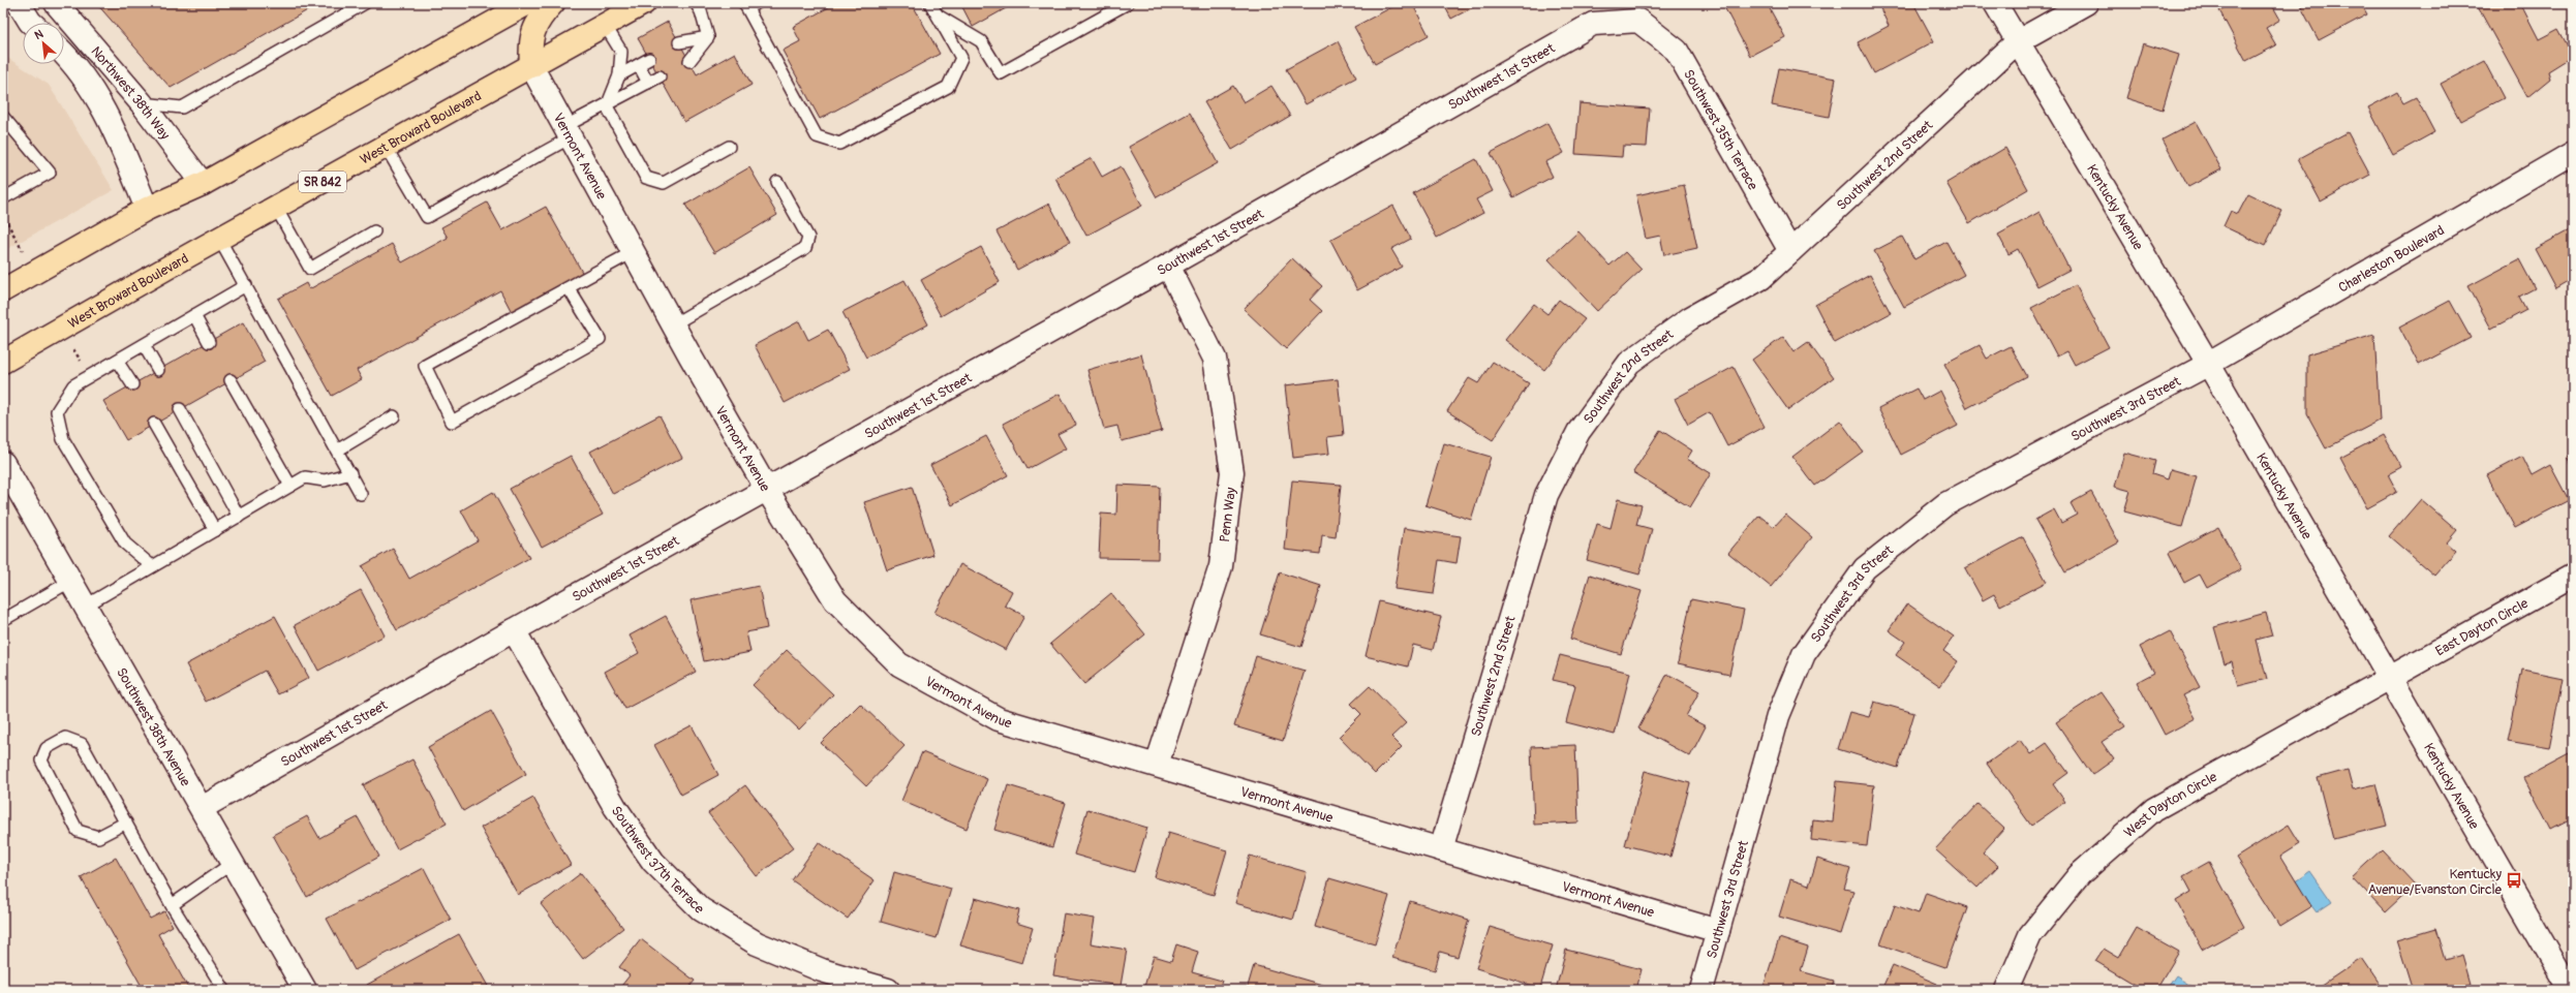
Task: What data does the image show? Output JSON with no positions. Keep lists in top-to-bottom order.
{
  "streets": {
    "main road": ["West Broward Boulevard", "SR 842"],
    "street": [
      "Southwest 1st Street",
      "Northwest 38th Way",
      "Southwest 35th Terrace",
      "Vermont Avenue",
      "Southwest 2nd Street",
      "Kentucky Avenue",
      "Charleston Boulevard",
      "Southwest 3rd Street",
      "Penn Way",
      "East Dayton Circle",
      "Southwest 38th Avenue",
      "West Dayton Circle",
      "Southwest 37th Terrace"
    ]
  },
  "crossings": [
    ["Southwest 1st Street", "Southwest 35th Terrace"],
    ["Southwest 1st Street", "Vermont Avenue"],
    ["Southwest 1st Street", "Penn Way"],
    ["Southwest 1st Street", "Southwest 38th Avenue"],
    ["Southwest 1st Street", "Southwest 37th Terrace"],
    ["West Broward Boulevard", "Vermont Avenue"],
    ["Southwest 35th Terrace", "Southwest 2nd Street"],
    ["Vermont Avenue", "Southwest 2nd Street"],
    ["Vermont Avenue", "Southwest 3rd Street"],
    ["Vermont Avenue", "Penn Way"],
    ["Southwest 2nd Street", "Kentucky Avenue"],
    ["Kentucky Avenue", "Charleston Boulevard"],
    ["Kentucky Avenue", "Southwest 3rd Street"],
    ["Kentucky Avenue", "East Dayton Circle"],
    ["Kentucky Avenue", "West Dayton Circle"],
    ["Charleston Boulevard", "Southwest 3rd Street"],
    ["East Dayton Circle", "West Dayton Circle"]
  ],
  "places": {
    "bus stop": ["Kentucky Avenue/Evanston Circle"]
  },
  "north": "top left"
}
